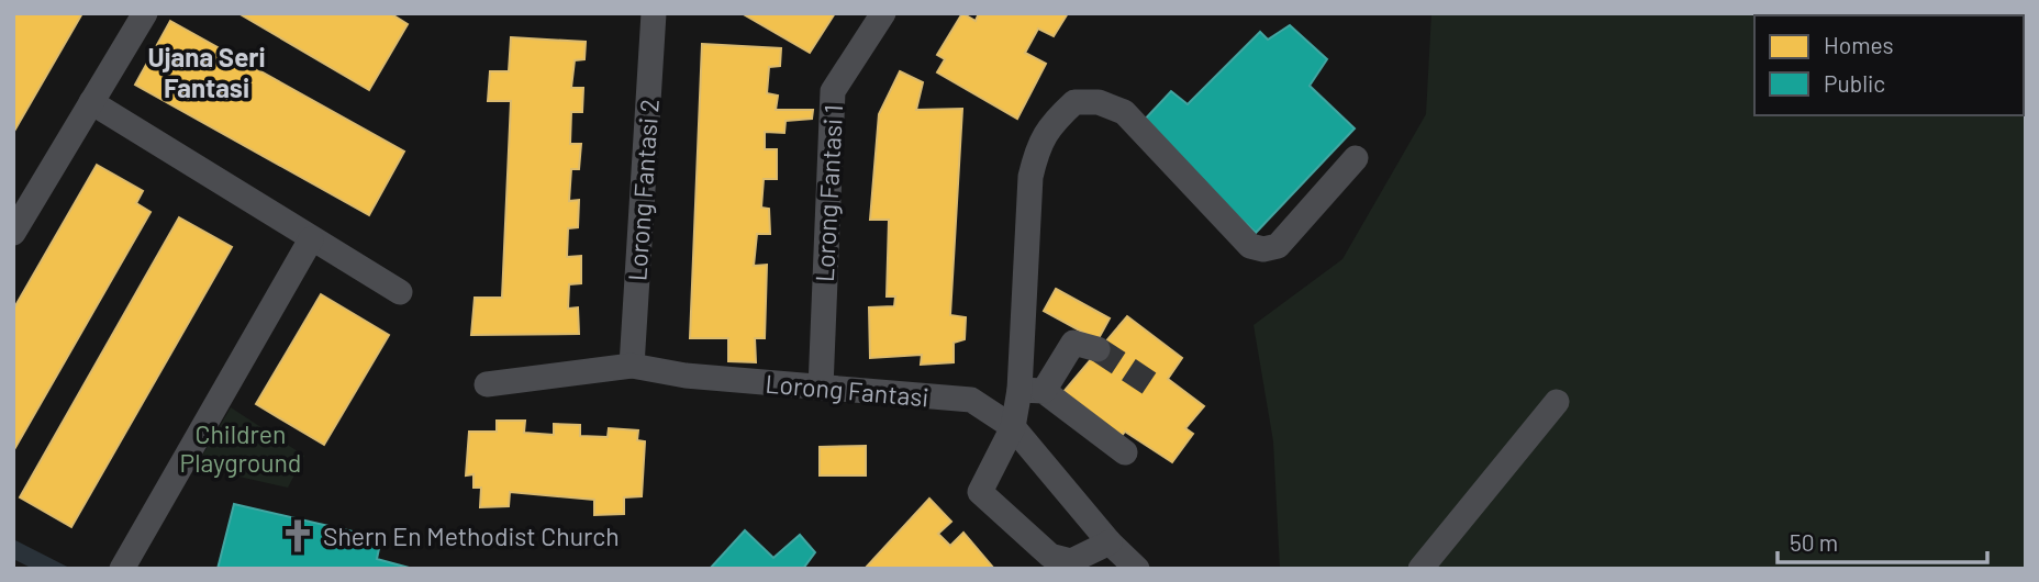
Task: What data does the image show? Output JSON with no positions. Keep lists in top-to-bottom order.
{
  "streets": {
    "street": ["Lorong Fantasi 2", "Lorong Fantasi 1", "Lorong Fantasi"]
  },
  "crossings": [
    ["Lorong Fantasi 2", "Lorong Fantasi"],
    ["Lorong Fantasi 1", "Lorong Fantasi"]
  ],
  "districts": ["Ujana Seri Fantasi"],
  "parks": ["Children Playground"],
  "places": {
    "church": ["Shern En Methodist Church"]
  },
  "legend": ["Homes", "Public"],
  "scale_bar": "50 m"
}
